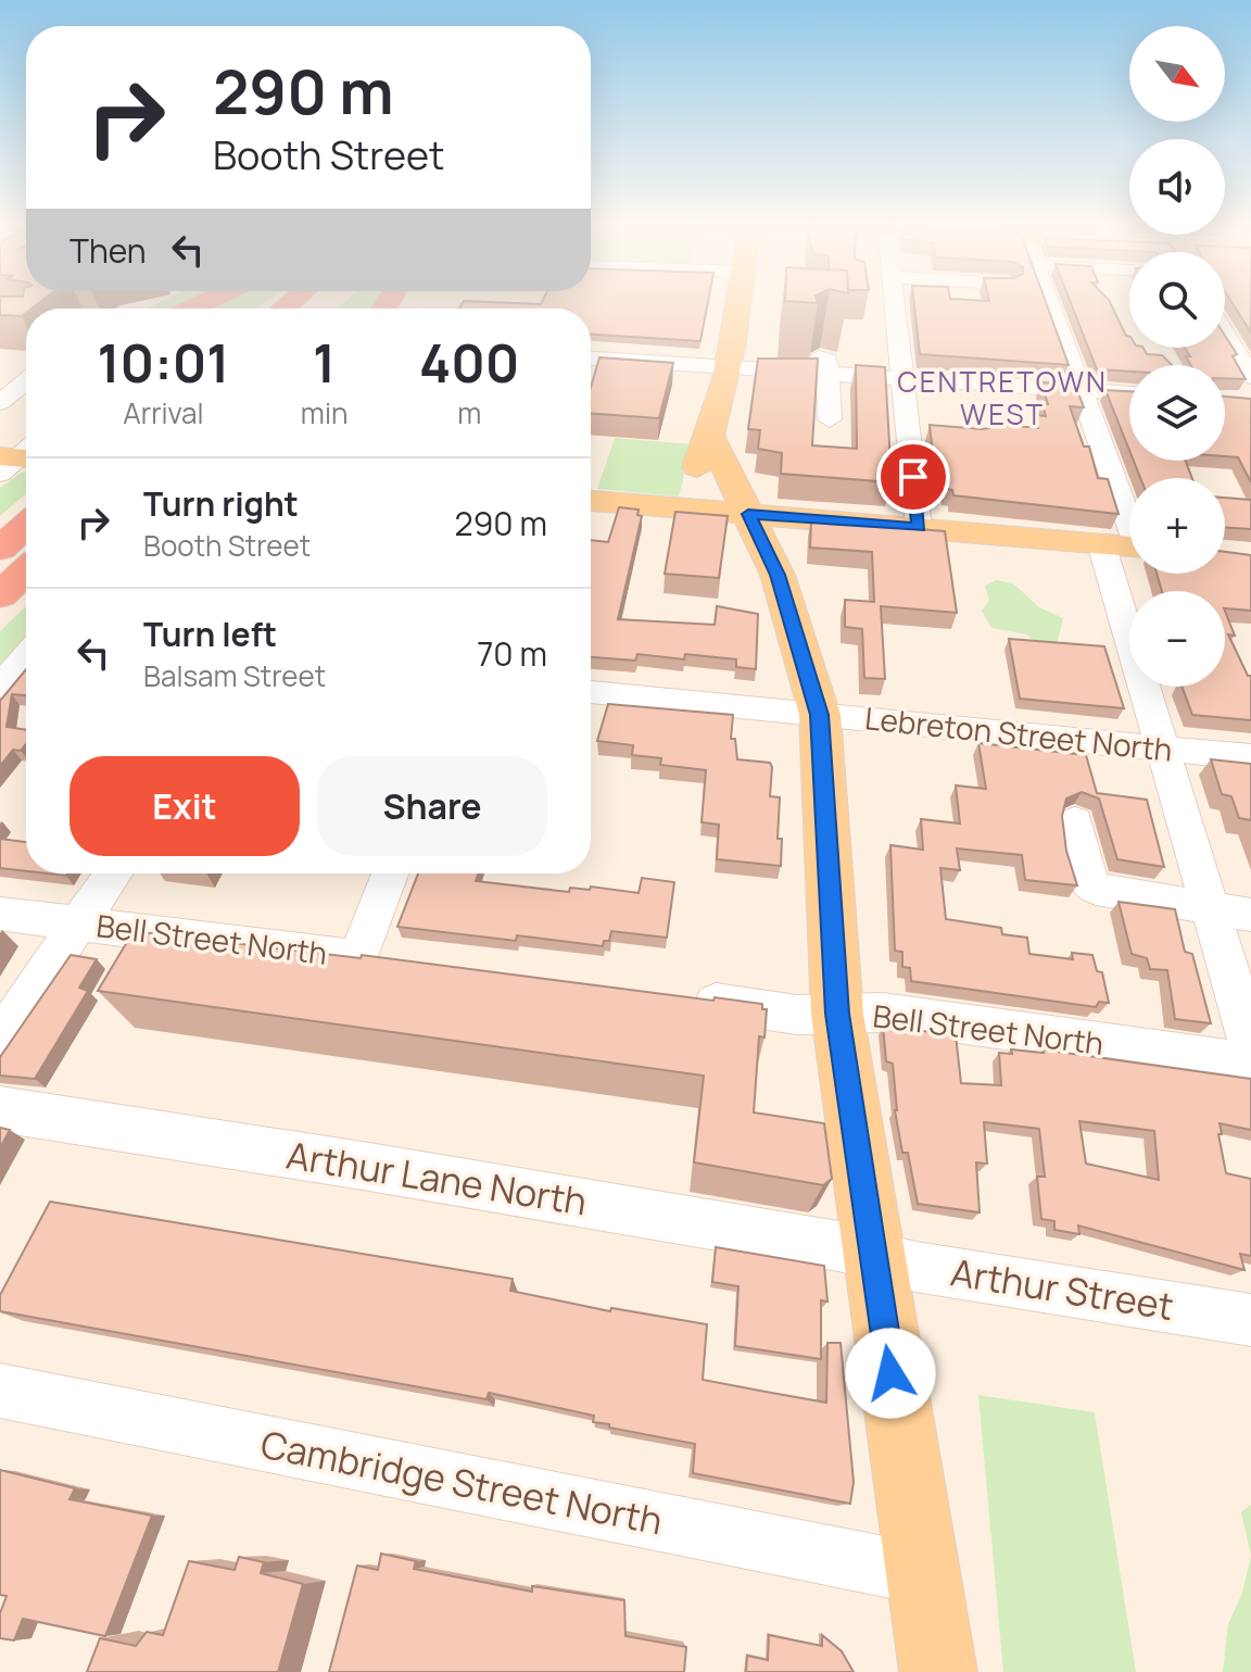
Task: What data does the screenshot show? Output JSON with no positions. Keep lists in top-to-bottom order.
{
  "streets": {
    "street": [
      "Lebreton Street North",
      "Bell Street North",
      "Arthur Lane North",
      "Arthur Street",
      "Cambridge Street North"
    ]
  },
  "crossings": [
    ["Arthur Lane North", "Arthur Street"]
  ],
  "districts": ["CENTRETOWN WEST"],
  "north": "bottom right",
  "page": {
    "map_buttons": ["+", "−"],
    "turn": ["290 m", "Booth Street"],
    "then": "Then",
    "eta": [
      "10:01",
      "Arrival",
      "1",
      "min",
      "400",
      "m"
    ],
    "list": [
      {
        "name": "Turn right",
        "note": "Booth Street",
        "value": "290 m"
      },
      {
        "name": "Turn left",
        "note": "Balsam Street",
        "value": "70 m"
      }
    ],
    "buttons": ["Exit", "Share"]
  }
}
